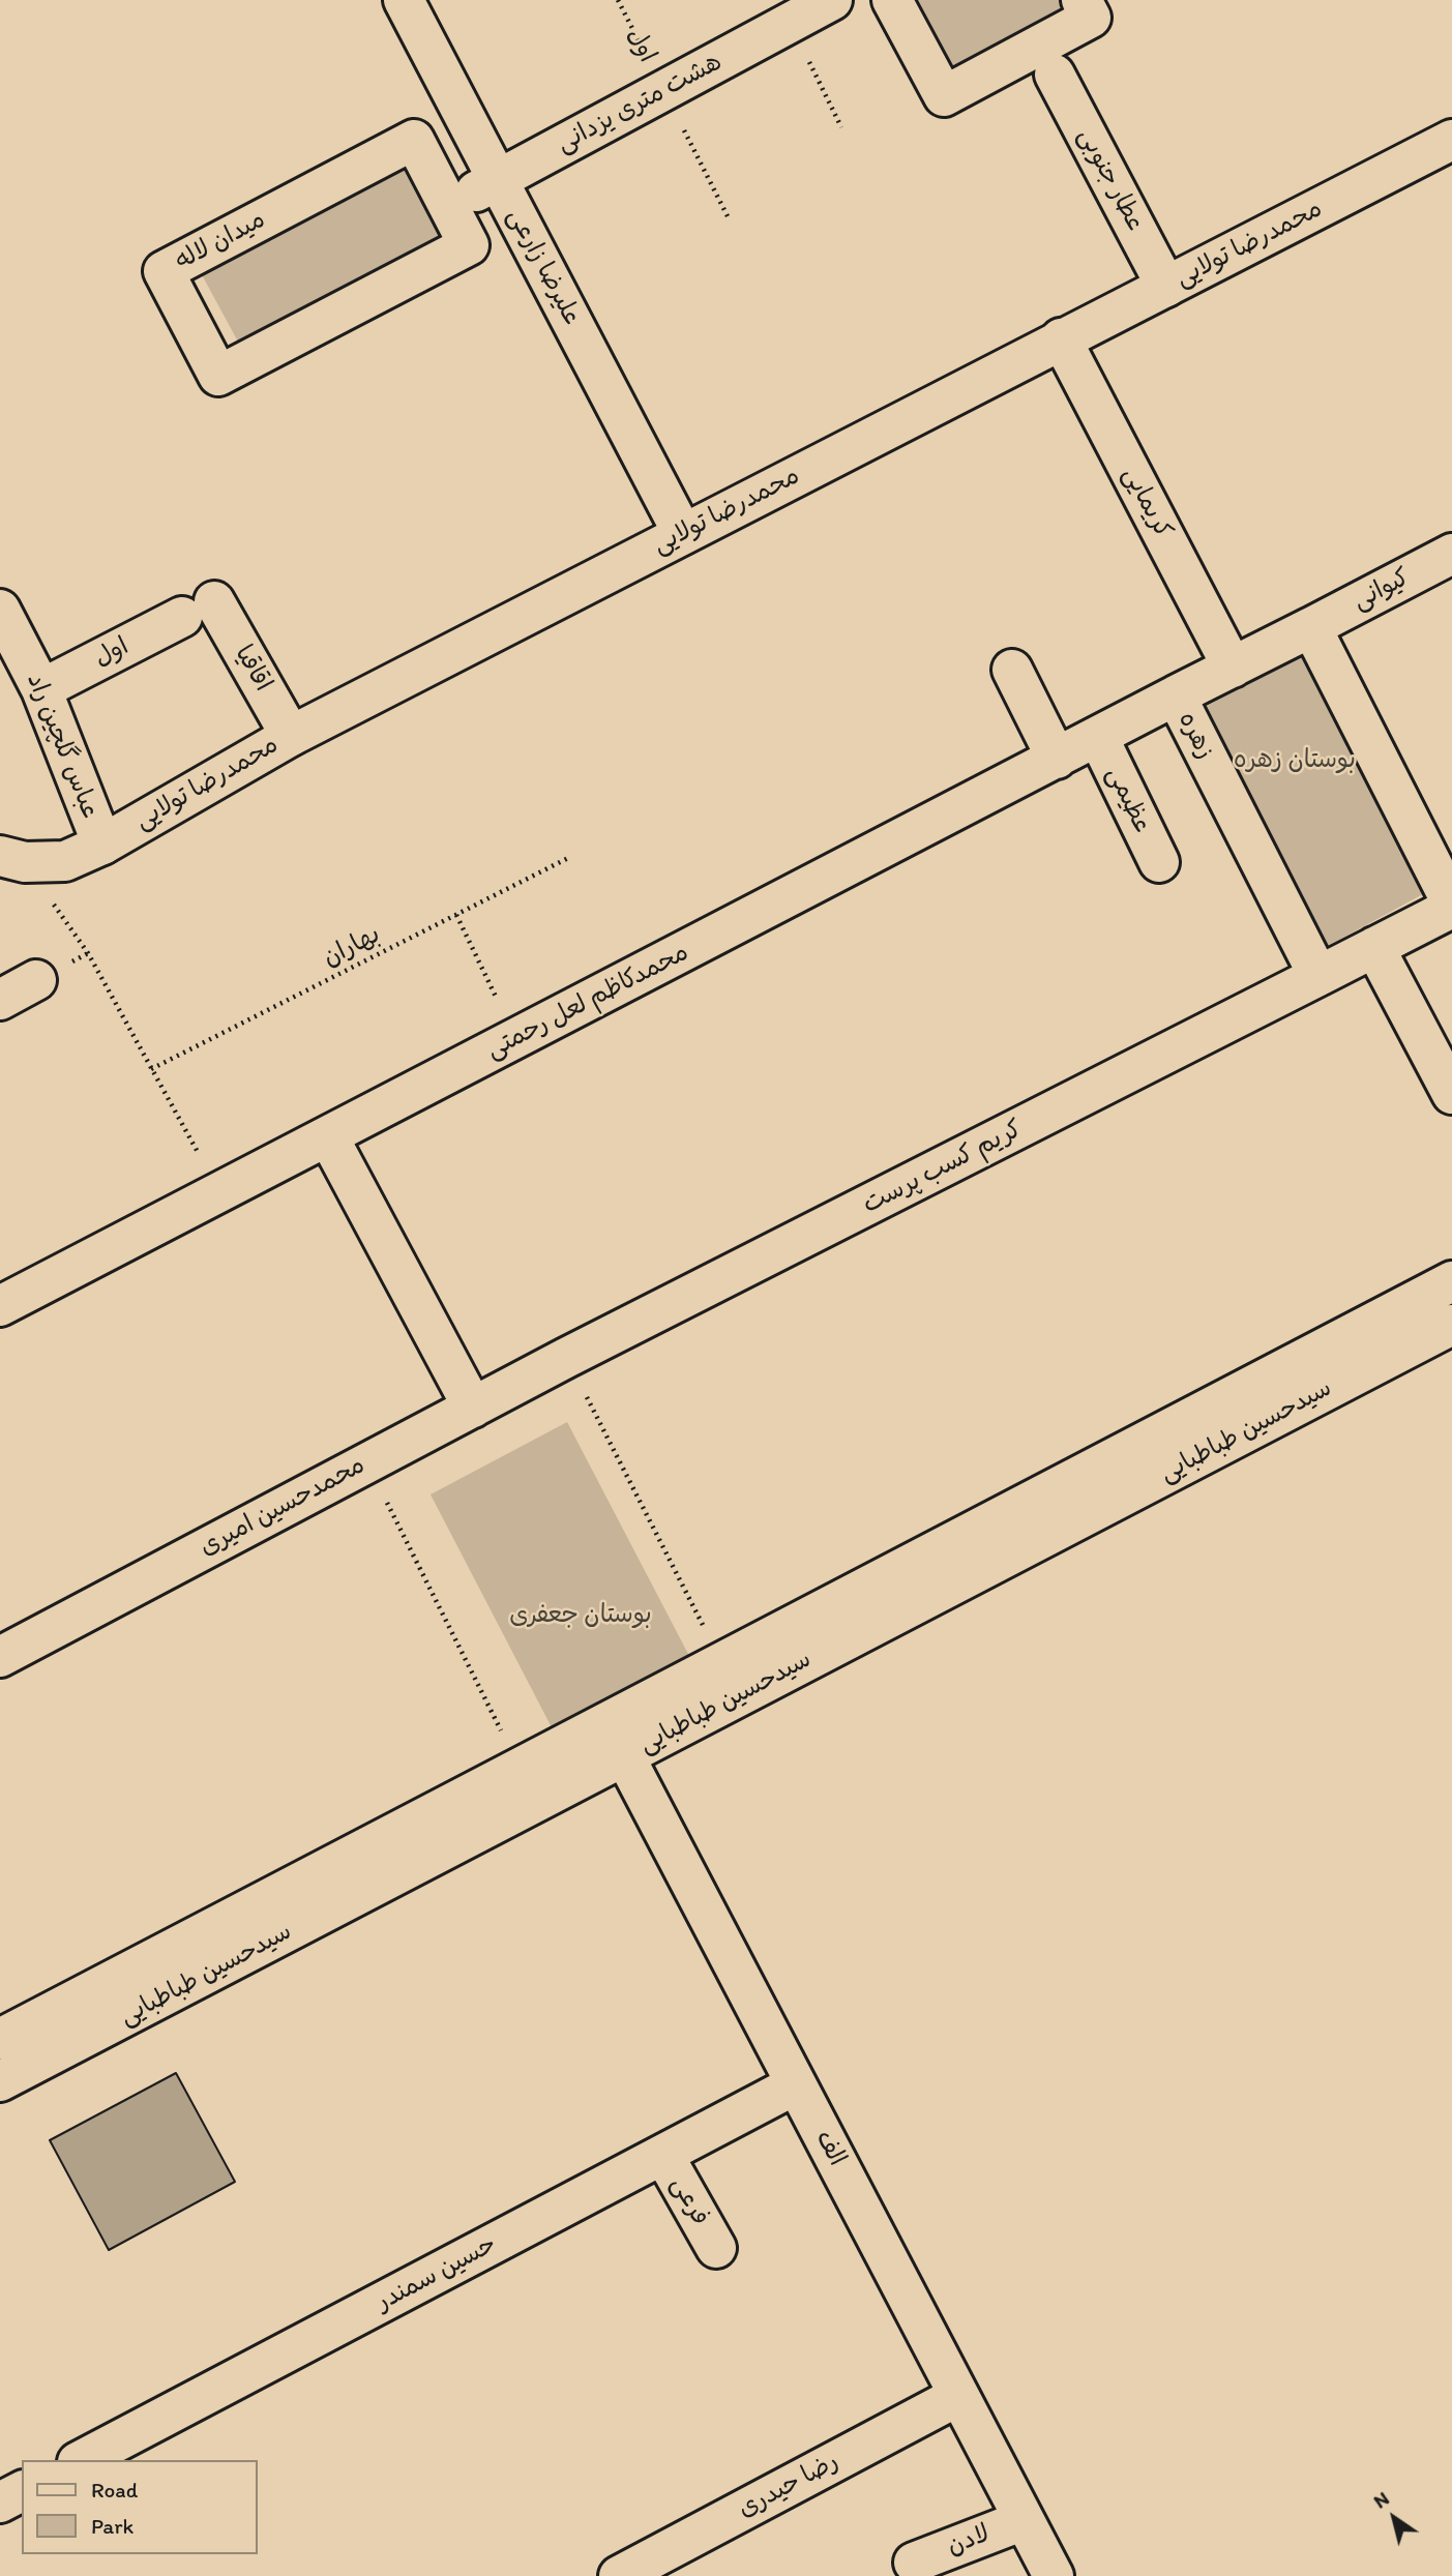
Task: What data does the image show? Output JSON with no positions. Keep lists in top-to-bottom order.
{
  "streets": {
    "street": [
      "اول",
      "هشت متری یزدانی",
      "عطار جنوبی",
      "میدان لاله",
      "محمدرضا تولایی",
      "علیرضا زارعی",
      "کریمایی",
      "کیوانی",
      "اقاقیا",
      "زهره",
      "عباس گلچین راد",
      "عظیمی",
      "محمدکاظم لعل رحمتی",
      "کریم کسب پرست",
      "سیدحسین طباطبایی",
      "محمدحسین امیری",
      "الف",
      "فرعی",
      "حسین سمندر",
      "رضا حیدری",
      "لادن"
    ],
    "path": ["بهاران"]
  },
  "crossings": [
    ["اول", "هشت متری یزدانی"],
    ["اول", "اقاقیا"],
    ["اول", "عباس گلچین راد"],
    ["هشت متری یزدانی", "میدان لاله"],
    ["هشت متری یزدانی", "علیرضا زارعی"],
    ["عطار جنوبی", "محمدرضا تولایی"],
    ["محمدرضا تولایی", "علیرضا زارعی"],
    ["محمدرضا تولایی", "کریمایی"],
    ["محمدرضا تولایی", "اقاقیا"],
    ["محمدرضا تولایی", "عباس گلچین راد"],
    ["کریمایی", "زهره"],
    ["کیوانی", "زهره"],
    ["زهره", "محمدکاظم لعل رحمتی"],
    ["زهره", "کریم کسب پرست"],
    ["عظیمی", "محمدکاظم لعل رحمتی"],
    ["کریم کسب پرست", "محمدحسین امیری"],
    ["سیدحسین طباطبایی", "الف"],
    ["الف", "حسین سمندر"],
    ["الف", "رضا حیدری"],
    ["الف", "لادن"],
    ["فرعی", "حسین سمندر"]
  ],
  "parks": ["بوستان زهره", "بوستان جعفری"],
  "legend": ["Road", "Park"],
  "north": "top left"
}
